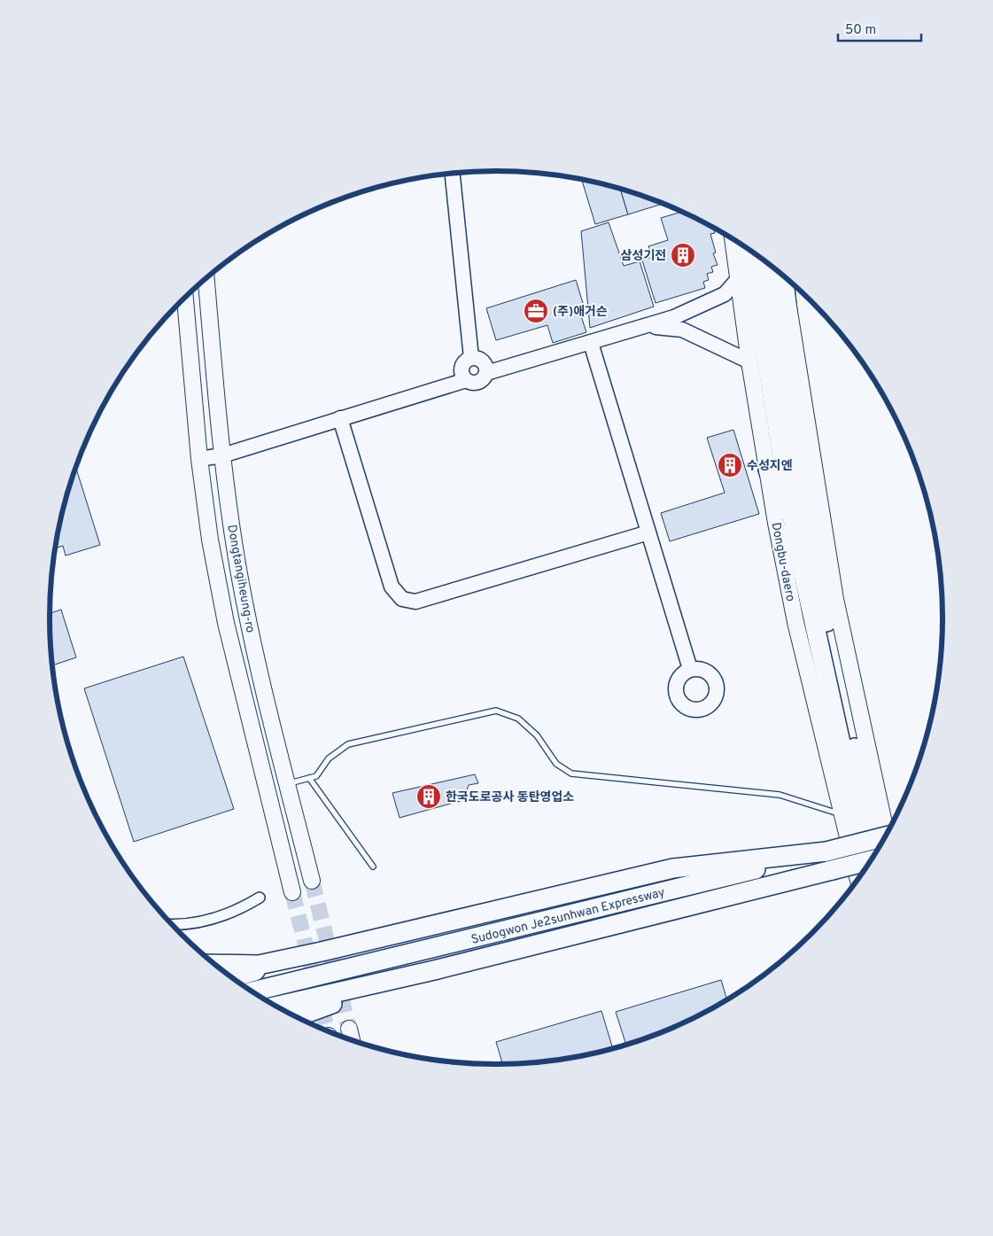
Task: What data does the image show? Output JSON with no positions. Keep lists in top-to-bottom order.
{
  "streets": {
    "highway": ["Dongbu-daero", "Sudogwon Je2sunhwan Expressway"],
    "main road": ["Dongtangiheung-ro"]
  },
  "places": {
    "building": ["삼성기전", "수성지엔", "한국도로공사 동탄영업소"],
    "office": ["(주)애거슨"]
  },
  "scale_bar": "50 m"
}
